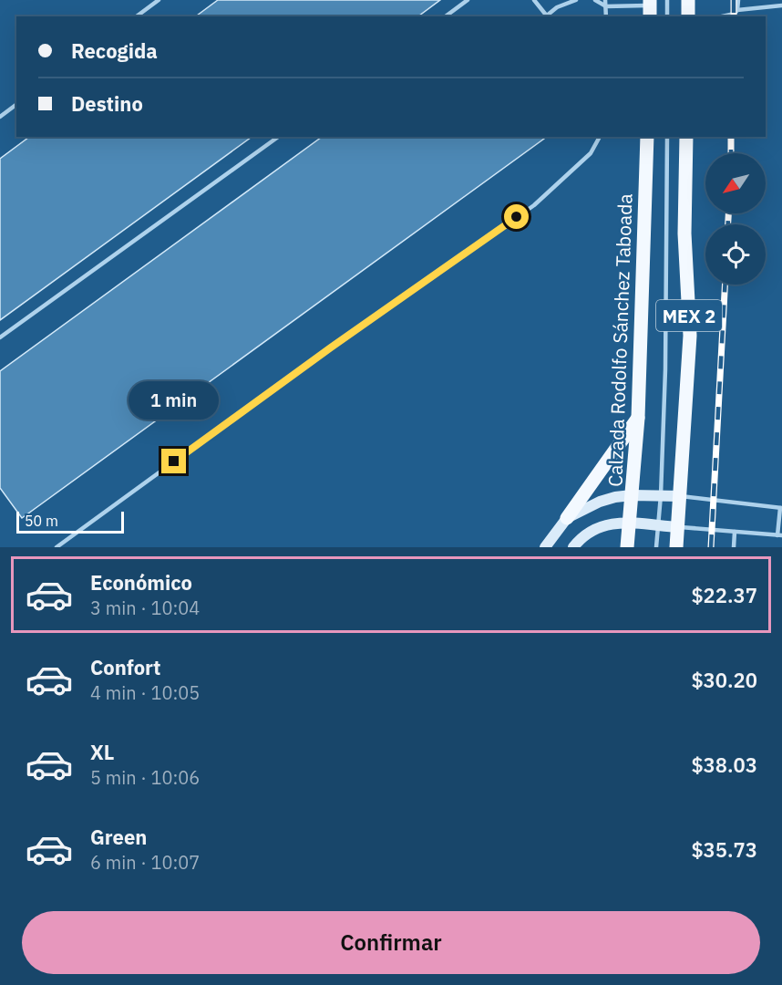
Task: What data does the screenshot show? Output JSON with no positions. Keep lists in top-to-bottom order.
{
  "streets": {
    "main road": ["MEX 2", "Calzada Rodolfo Sánchez Taboada"]
  },
  "scale_bar": "50 m",
  "north": "bottom left",
  "page": {
    "banner": ["Recogida", "Destino"],
    "bubble": "1 min",
    "scale": "50 m",
    "list": [
      {
        "name": "Económico",
        "note": "3 min · 10:04",
        "value": "$22.37"
      },
      {
        "name": "Confort",
        "note": "4 min · 10:05",
        "value": "$30.20"
      },
      {
        "name": "XL",
        "note": "5 min · 10:06",
        "value": "$38.03"
      },
      {
        "name": "Green",
        "note": "6 min · 10:07",
        "value": "$35.73"
      }
    ],
    "buttons": "Confirmar"
  }
}
